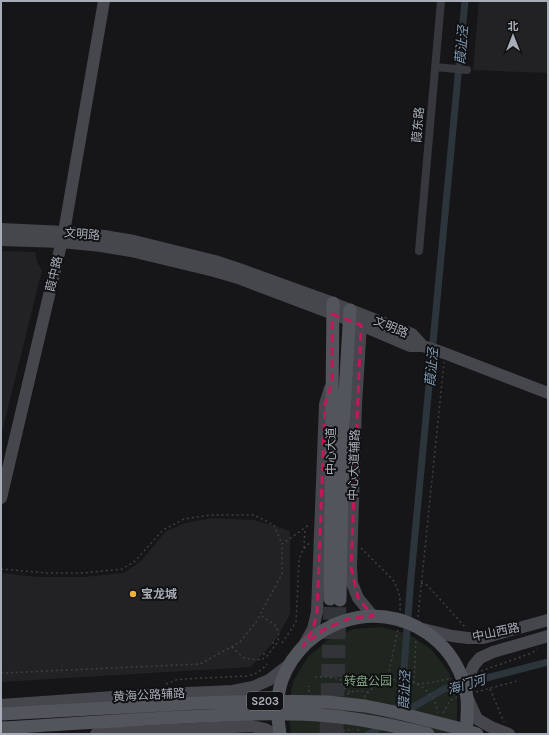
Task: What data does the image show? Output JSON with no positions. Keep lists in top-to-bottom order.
{
  "streets": {
    "main road": [
      "文明路",
      "葭中路",
      "中心大道",
      "中心大道辅路",
      "中山西路",
      "黄海公路辅路",
      "S203"
    ],
    "street": ["葭东路"]
  },
  "crossings": [
    ["文明路", "葭中路"],
    ["文明路", "中心大道"],
    ["文明路", "中心大道辅路"],
    ["中心大道", "中心大道辅路"]
  ],
  "water": ["葭沚泾", "海门河"],
  "parks": ["转盘公园"],
  "places": ["宝龙城"],
  "north": "top"
}
